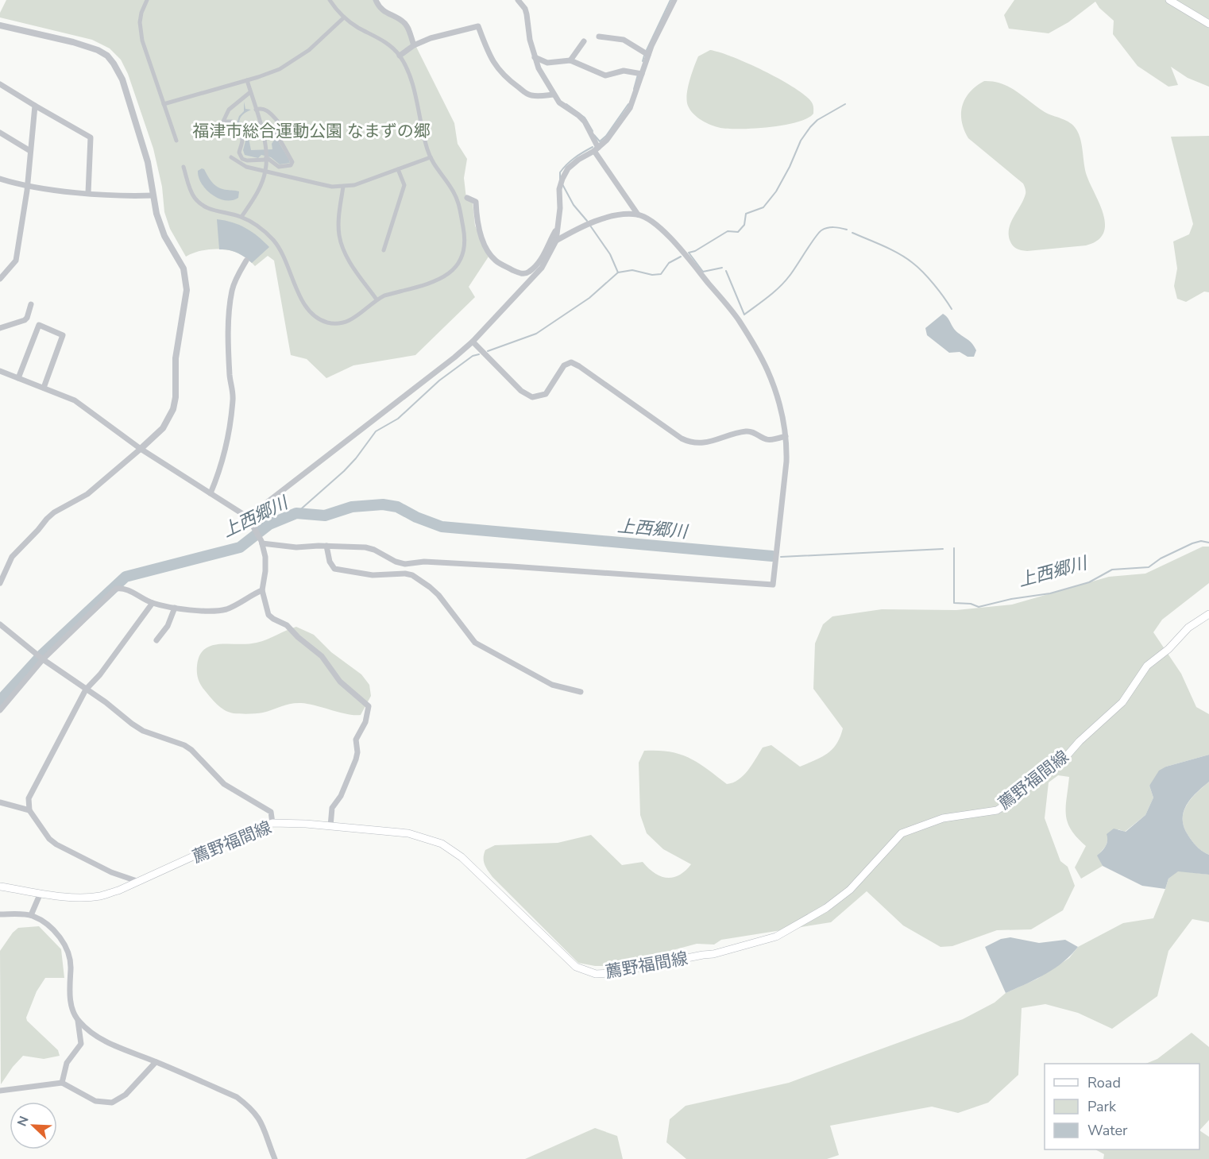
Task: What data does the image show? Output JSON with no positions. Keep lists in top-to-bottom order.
{
  "streets": {
    "main road": ["薦野福間線"]
  },
  "water": ["上西郷川"],
  "parks": ["福津市総合運動公園 なまずの郷"],
  "legend": ["Road", "Park", "Water"],
  "north": "top left"
}
